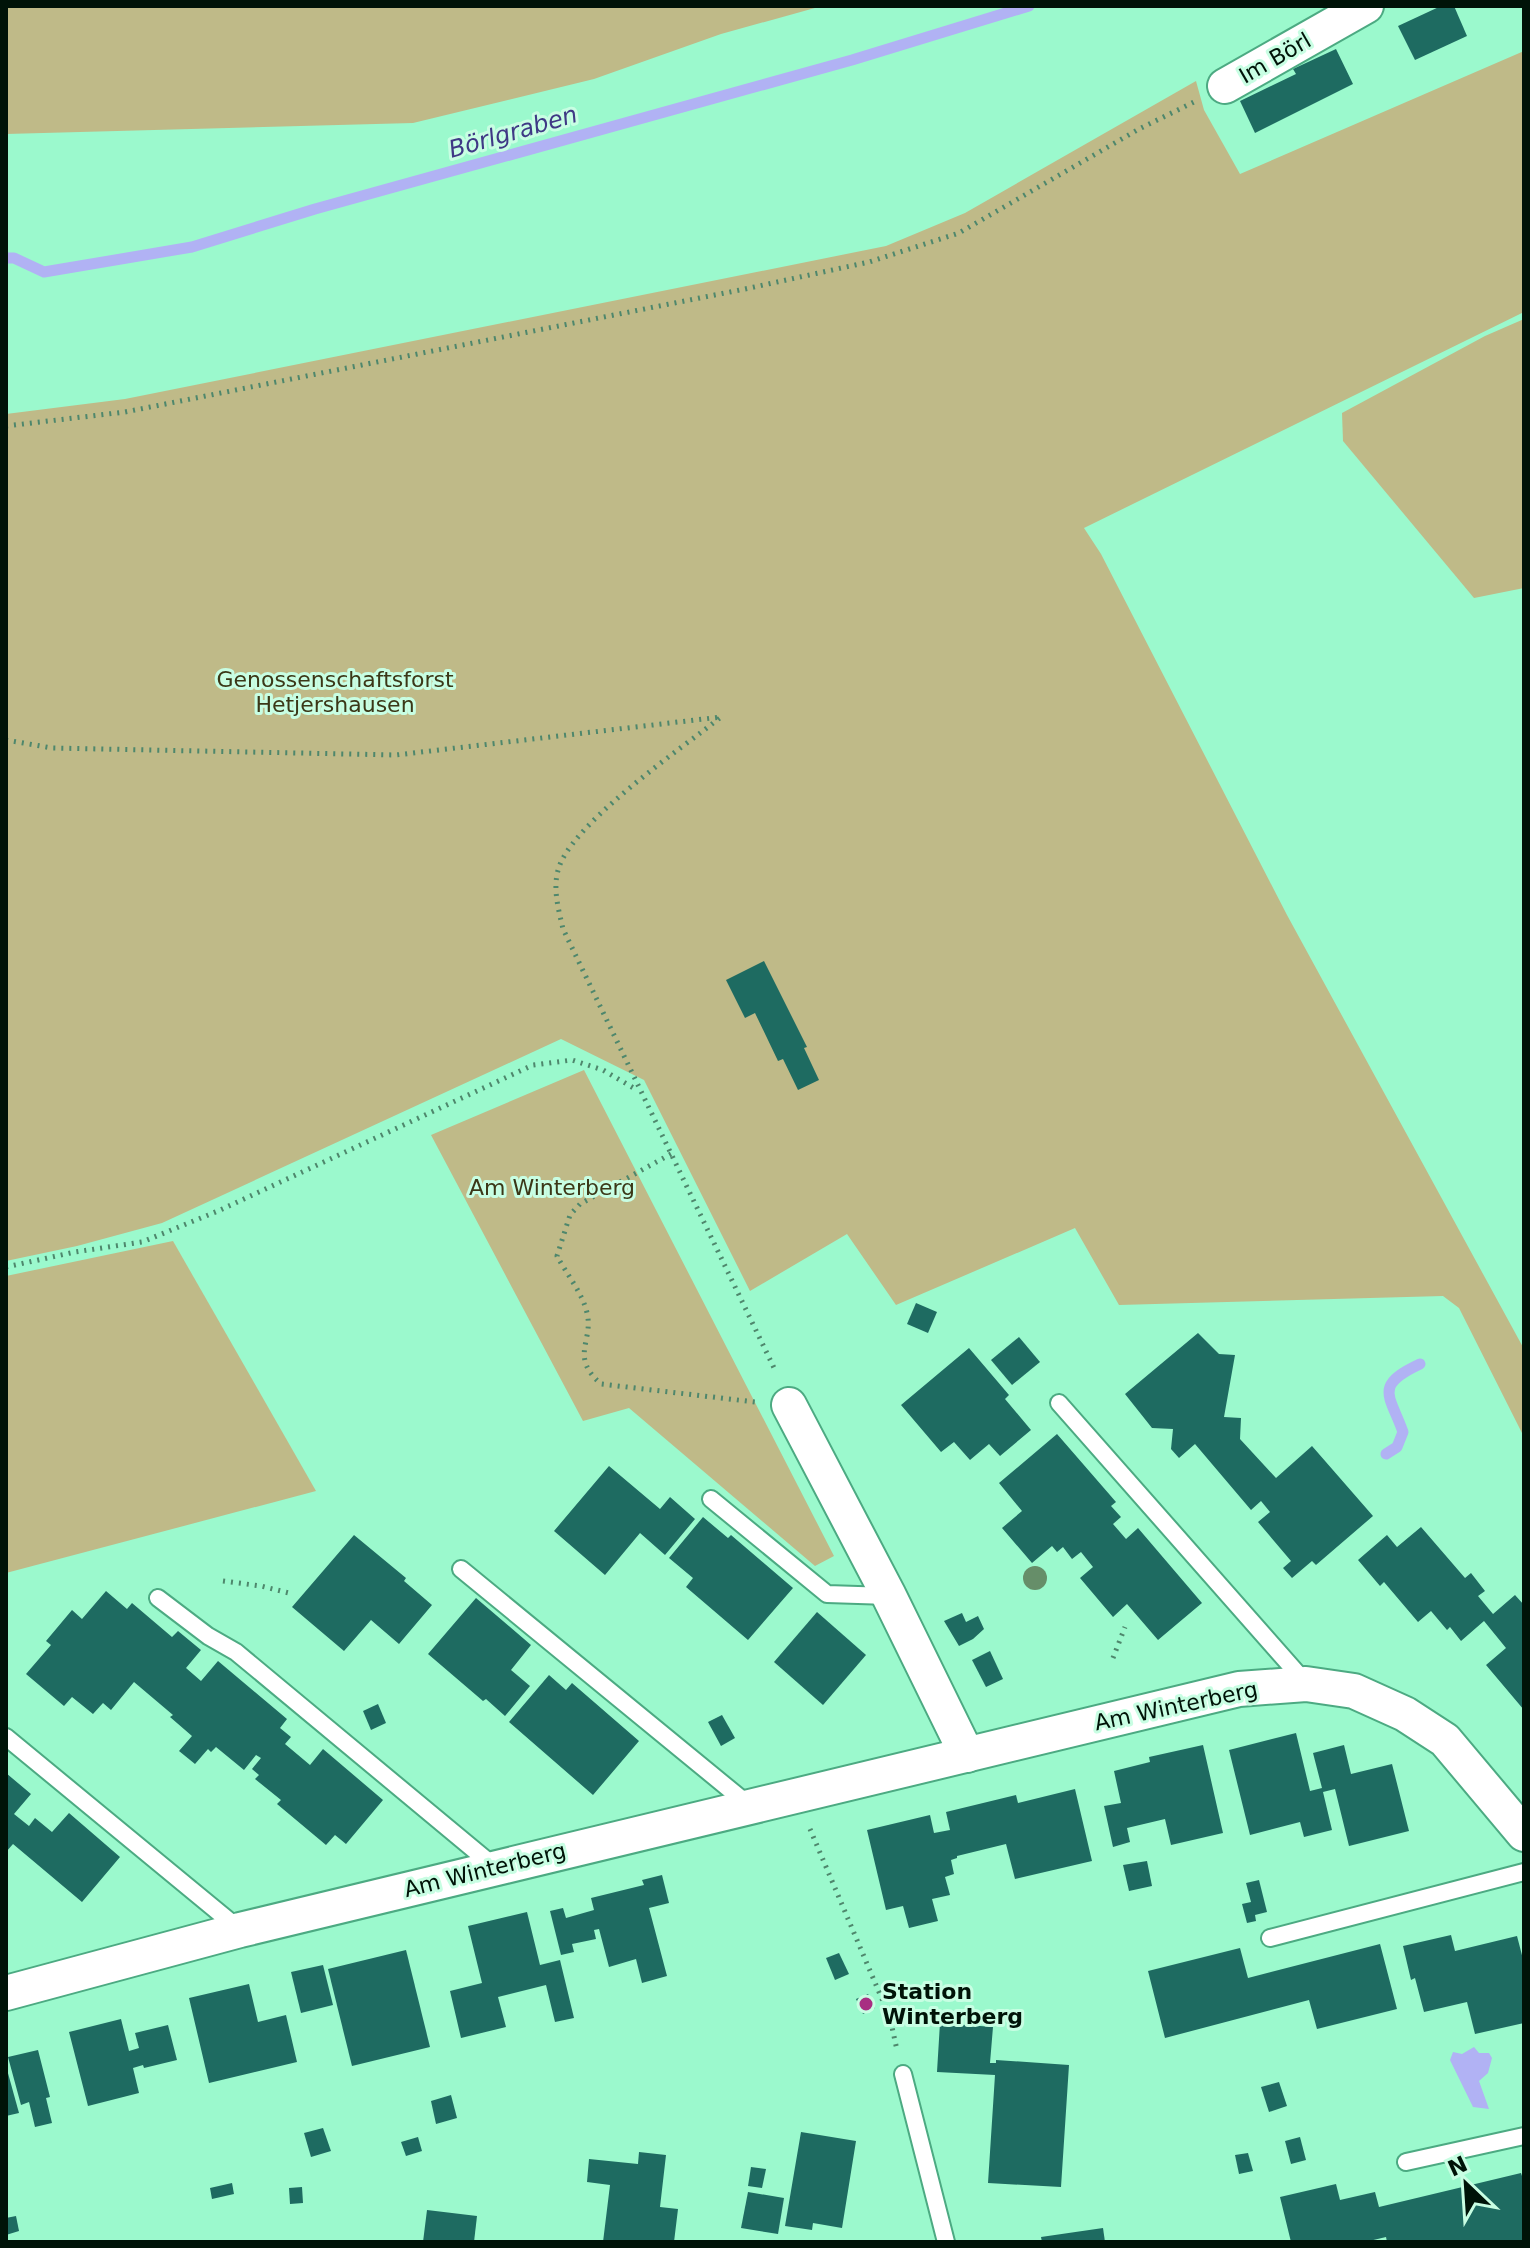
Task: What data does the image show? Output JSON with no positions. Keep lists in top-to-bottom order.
{
  "streets": {
    "street": ["Im Börl", "Am Winterberg"]
  },
  "water": ["Börlgraben"],
  "parks": ["Genossenschaftsforst Hetjershausen", "Am Winterberg"],
  "places": ["Station Winterberg"],
  "north": "top left"
}
